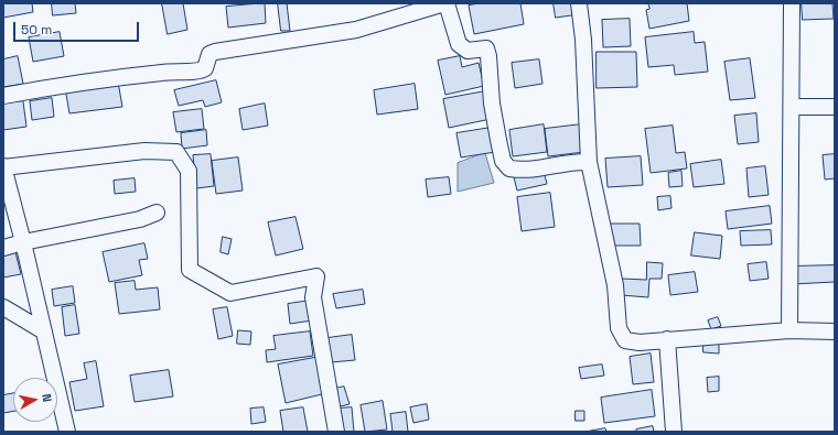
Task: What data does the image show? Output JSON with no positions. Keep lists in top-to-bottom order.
{
  "scale_bar": "50 m",
  "north": "right"
}
